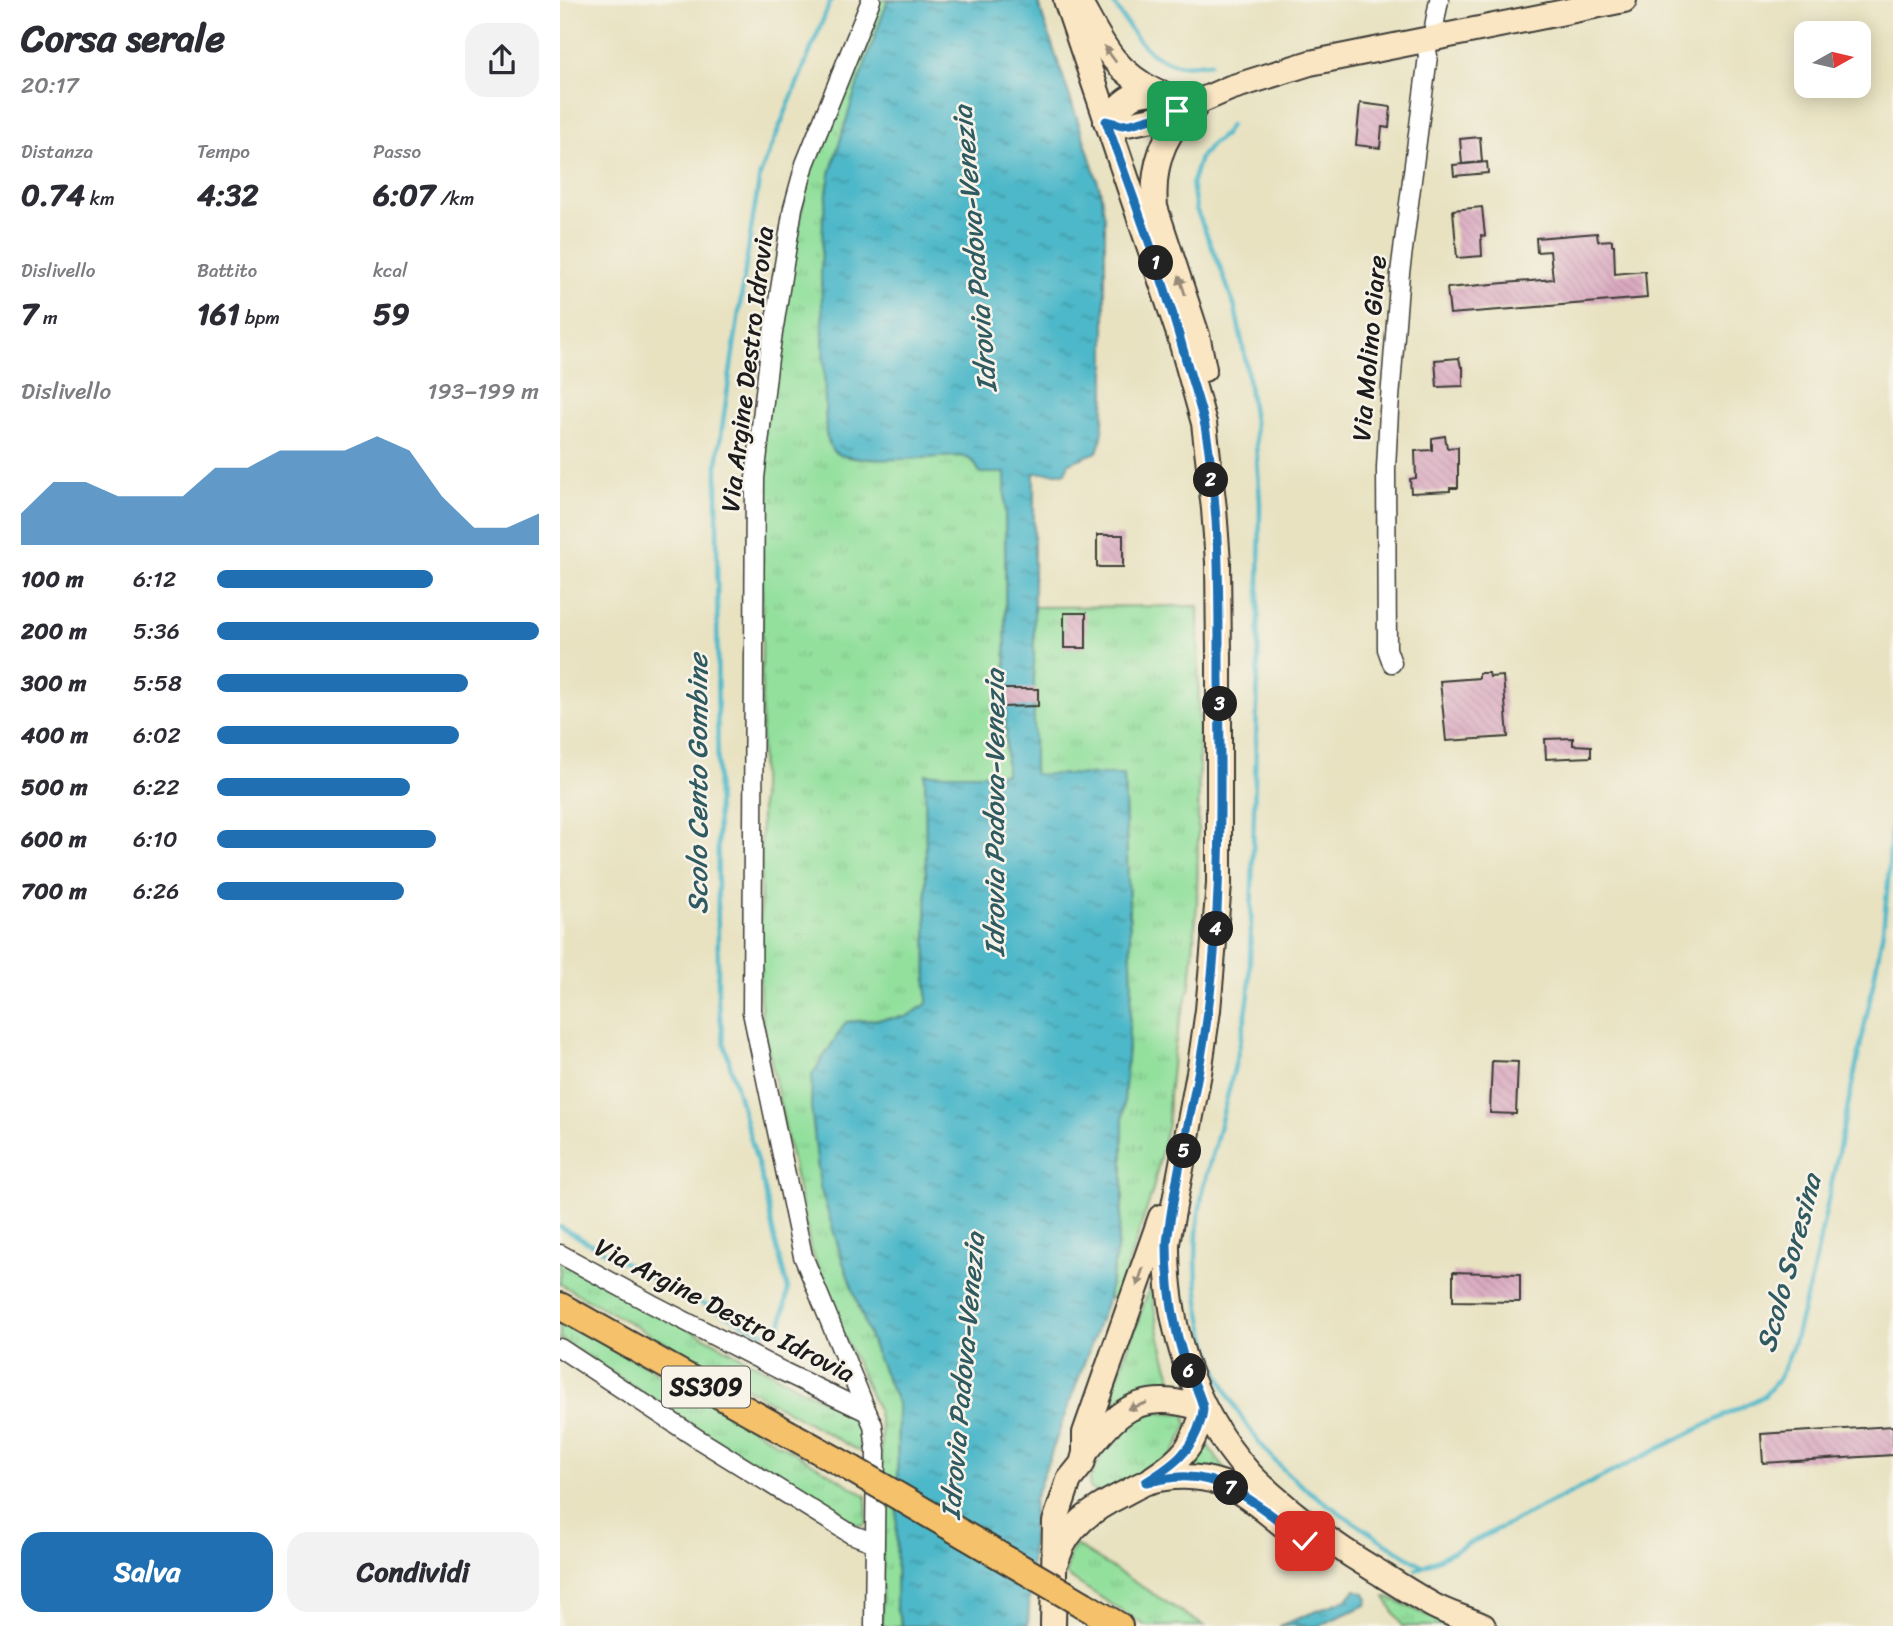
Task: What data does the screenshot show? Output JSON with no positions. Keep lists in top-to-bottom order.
{
  "streets": {
    "main road": ["SS309"],
    "street": ["Via Molino Giare", "Via Argine Destro Idrovia"]
  },
  "water": ["Idrovia Padova-Venezia", "Scolo Cento Gombine", "Scolo Soresina"],
  "north": "right",
  "page": {
    "heading": ["Corsa serale", "20:17"],
    "stats": [
      ["Distanza", "0.74 km"],
      ["Tempo", "4:32"],
      ["Passo", "6:07 /km"],
      ["Dislivello", "7 m"],
      ["Battito", "161 bpm"],
      ["kcal", "59"]
    ],
    "pins": [
      "1",
      "2",
      "3",
      "4",
      "5",
      "6",
      "7"
    ],
    "chart": ["Dislivello", "193–199 m"],
    "list": [
      {
        "name": "100 m",
        "note": "6:12"
      },
      {
        "name": "200 m",
        "note": "5:36"
      },
      {
        "name": "300 m",
        "note": "5:58"
      },
      {
        "name": "400 m",
        "note": "6:02"
      },
      {
        "name": "500 m",
        "note": "6:22"
      },
      {
        "name": "600 m",
        "note": "6:10"
      },
      {
        "name": "700 m",
        "note": "6:26"
      }
    ],
    "buttons": ["Salva", "Condividi"]
  }
}
